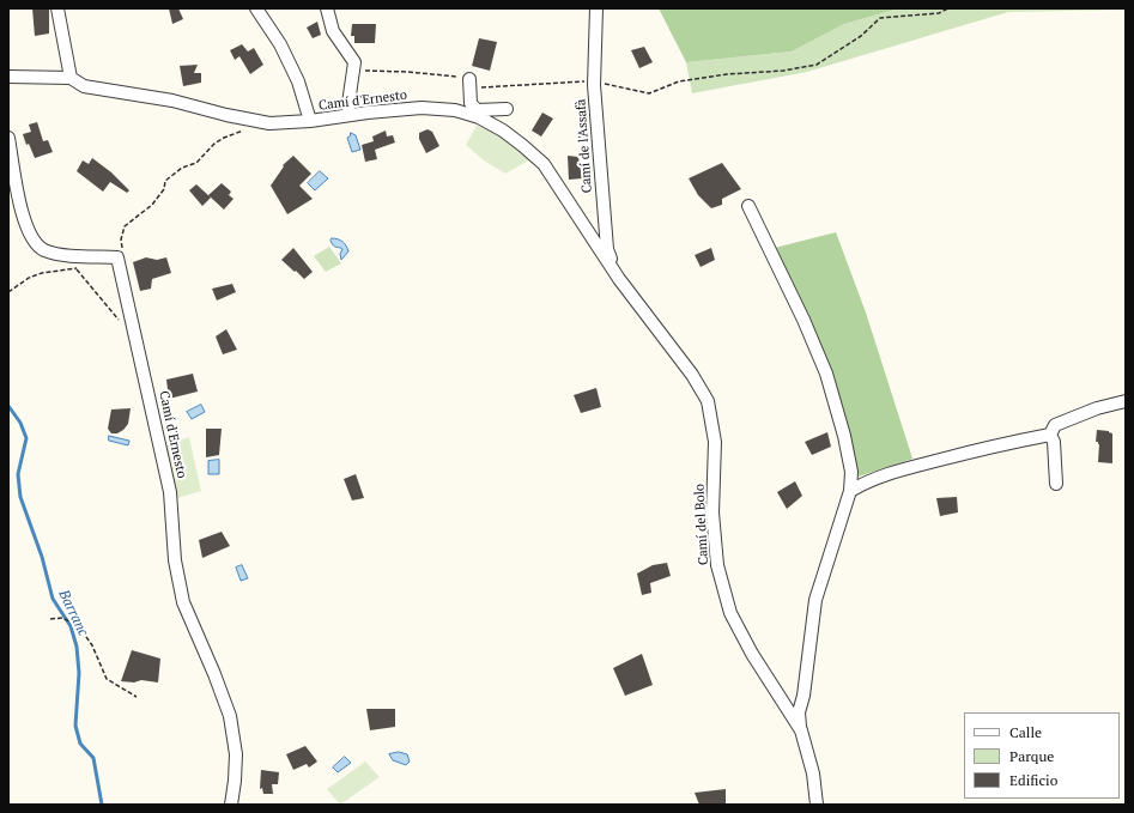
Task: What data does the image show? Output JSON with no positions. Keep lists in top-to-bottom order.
{
  "streets": {
    "street": ["Camí d'Ernesto", "Camí de l'Assafà", "Camí del Bolo"]
  },
  "crossings": [
    ["Camí d'Ernesto", "Camí de l'Assafà"],
    ["Camí d'Ernesto", "Camí del Bolo"],
    ["Camí de l'Assafà", "Camí del Bolo"]
  ],
  "water": ["Barranc"],
  "legend": ["Calle", "Parque", "Edificio"]
}
